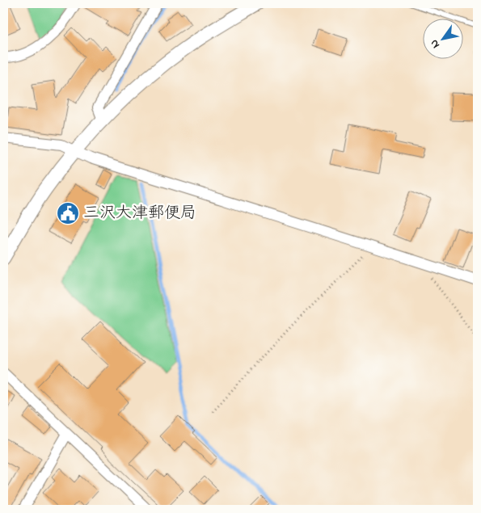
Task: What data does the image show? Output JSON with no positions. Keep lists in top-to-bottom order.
{
  "places": {
    "public building": ["三沢大津郵便局"]
  },
  "north": "bottom left"
}
